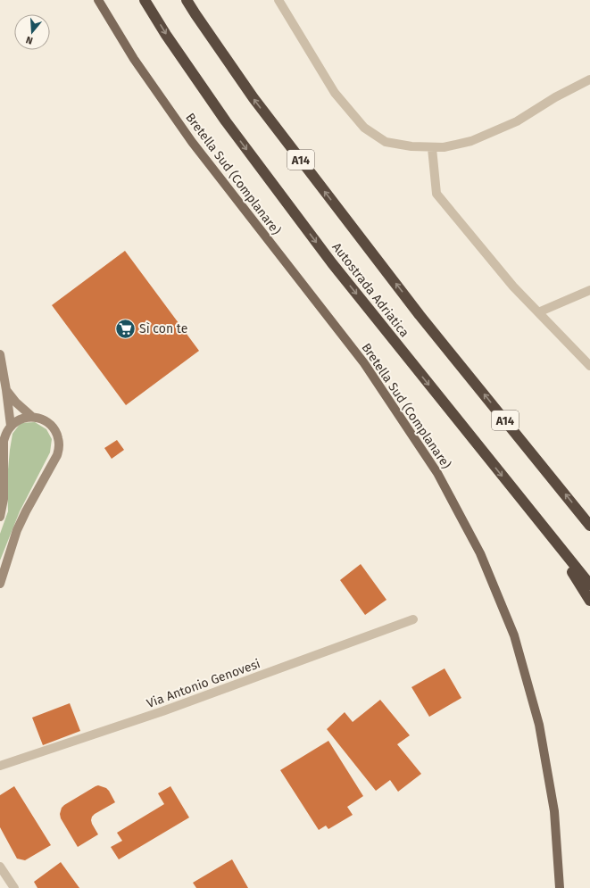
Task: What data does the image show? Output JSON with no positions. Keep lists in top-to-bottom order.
{
  "streets": {
    "highway": ["A14", "Autostrada Adriatica"],
    "main road": ["Bretella Sud (Complanare)"],
    "street": ["Via Antonio Genovesi"]
  },
  "places": {
    "supermarket": ["Sì con te"]
  },
  "north": "bottom"
}
